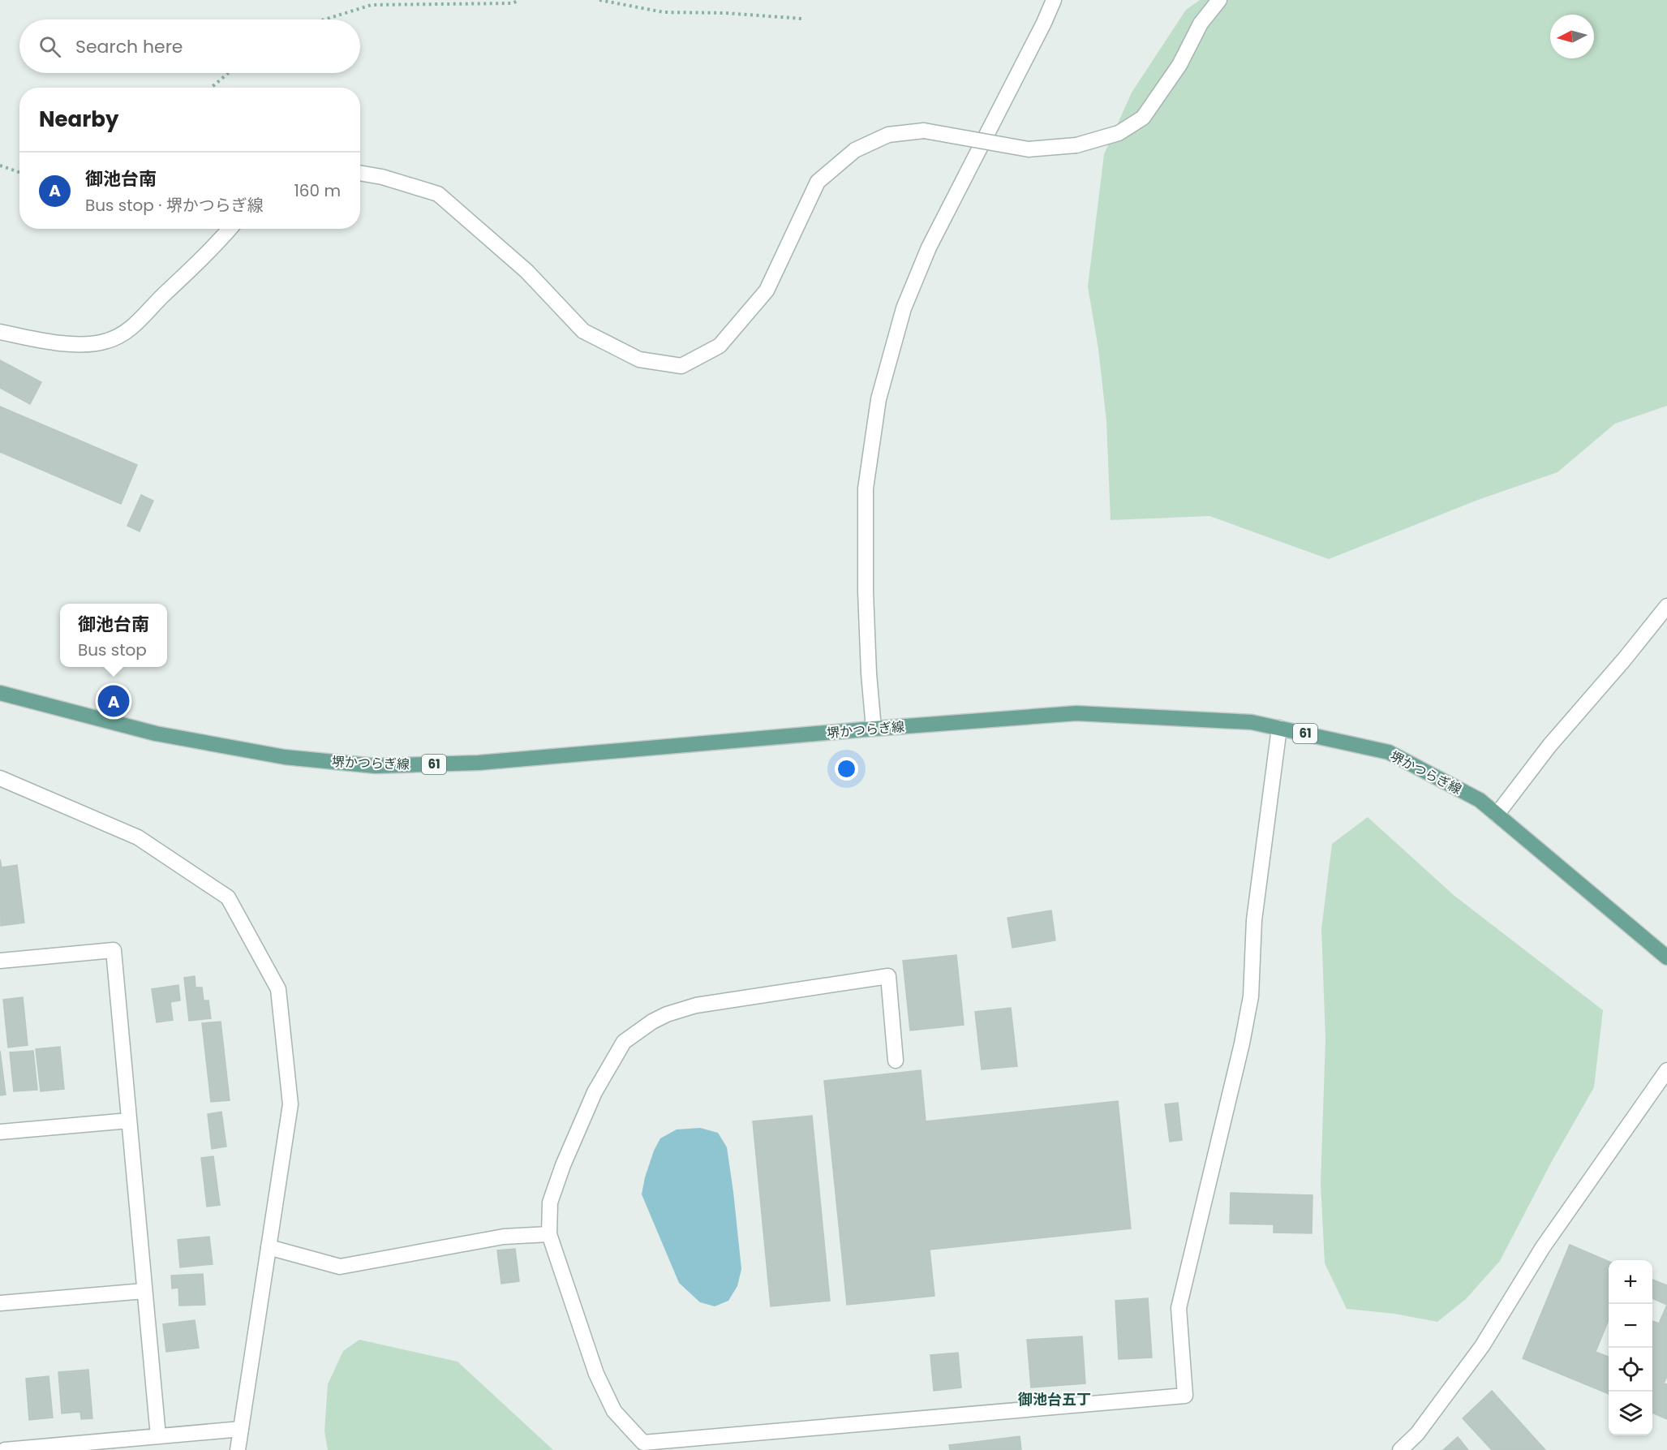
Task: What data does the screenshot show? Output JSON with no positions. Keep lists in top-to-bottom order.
{
  "streets": {
    "main road": ["堺かつらぎ線", "61"]
  },
  "districts": ["御池台五丁"],
  "north": "left",
  "page": {
    "search": "Search here",
    "heading": "Nearby",
    "list": [
      {
        "mark": "A",
        "name": "御池台南",
        "note": "Bus stop · 堺かつらぎ線",
        "value": "160 m"
      }
    ],
    "popup": ["御池台南", "Bus stop"],
    "pins": "A",
    "map_buttons": ["+", "−"]
  }
}
